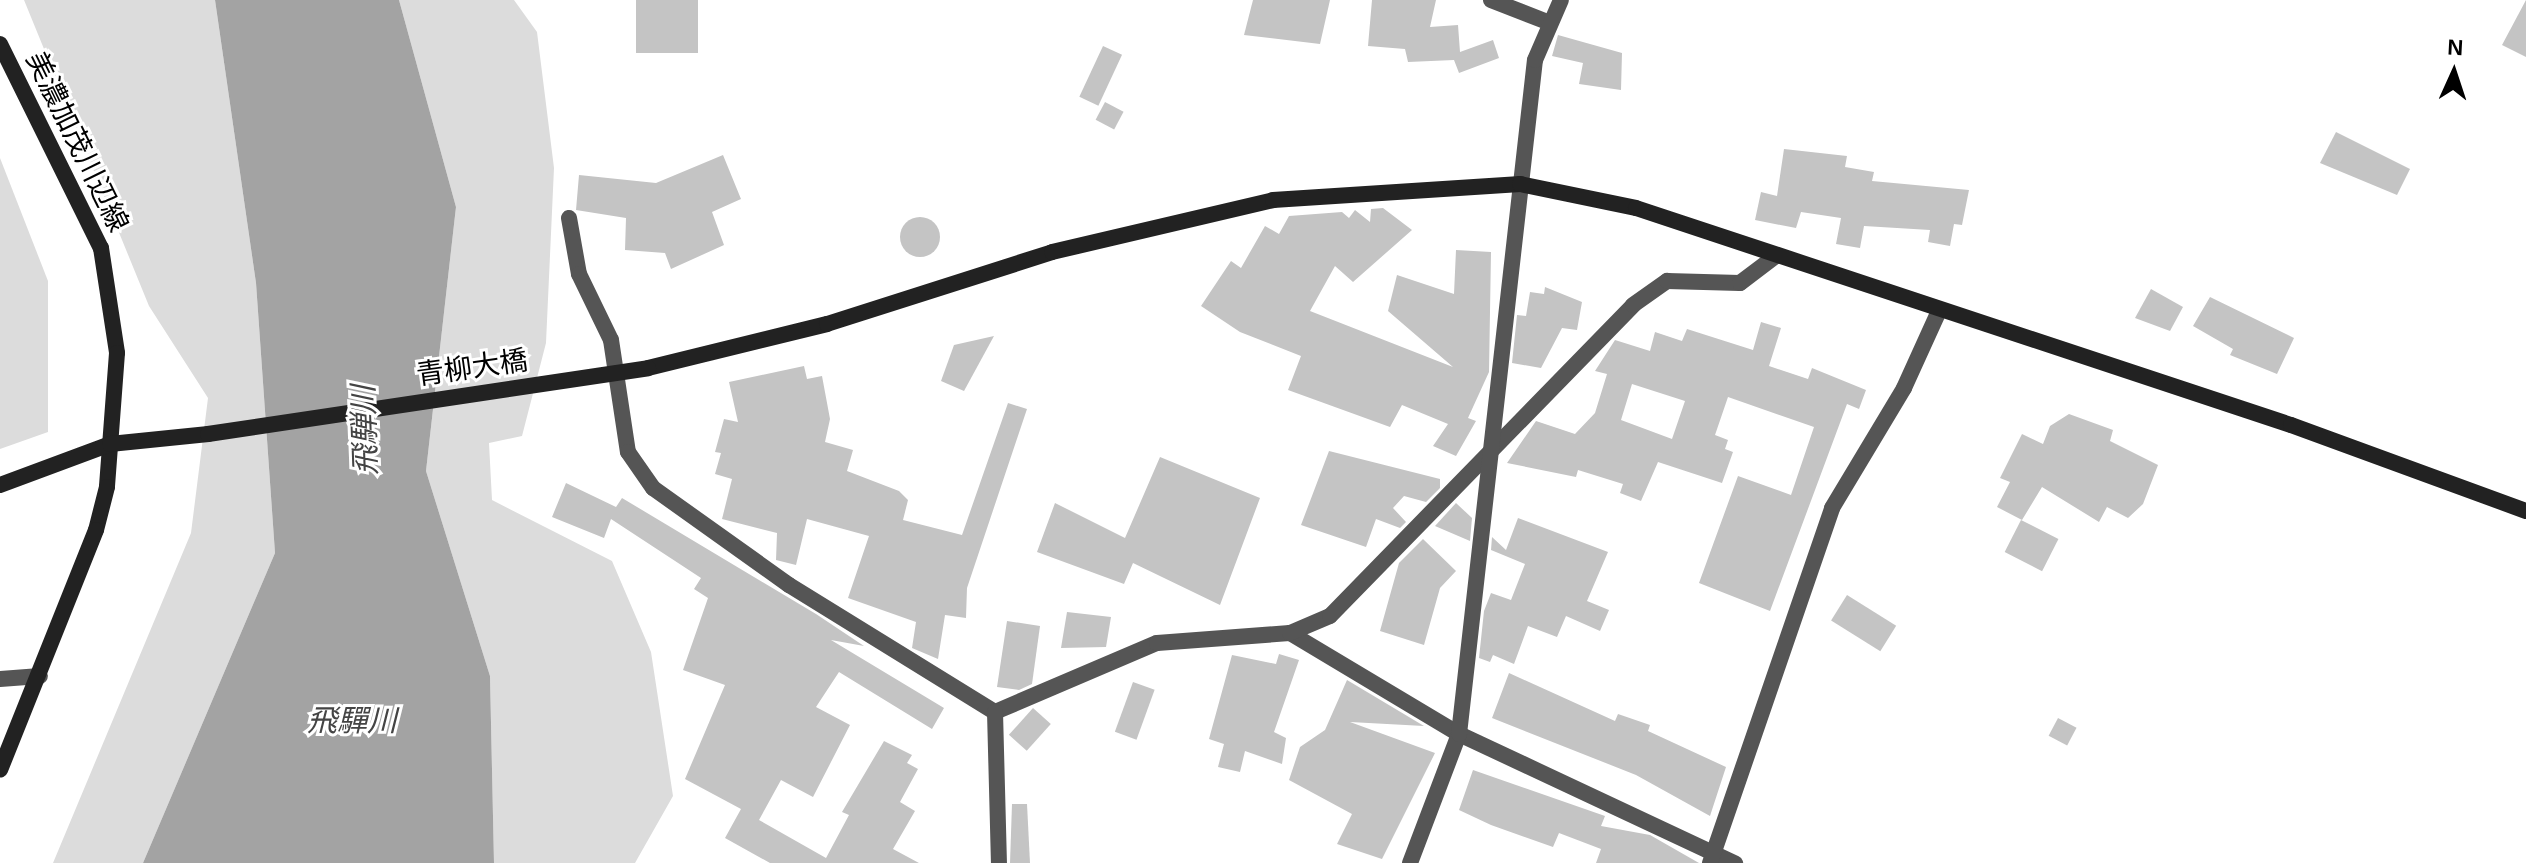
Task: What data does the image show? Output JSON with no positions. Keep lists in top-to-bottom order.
{
  "streets": {
    "street": ["美濃加茂川辺線", "青柳大橋"]
  },
  "crossings": [
    ["美濃加茂川辺線", "青柳大橋"]
  ],
  "water": ["飛騨川", "飛驒川"],
  "north": "top"
}
